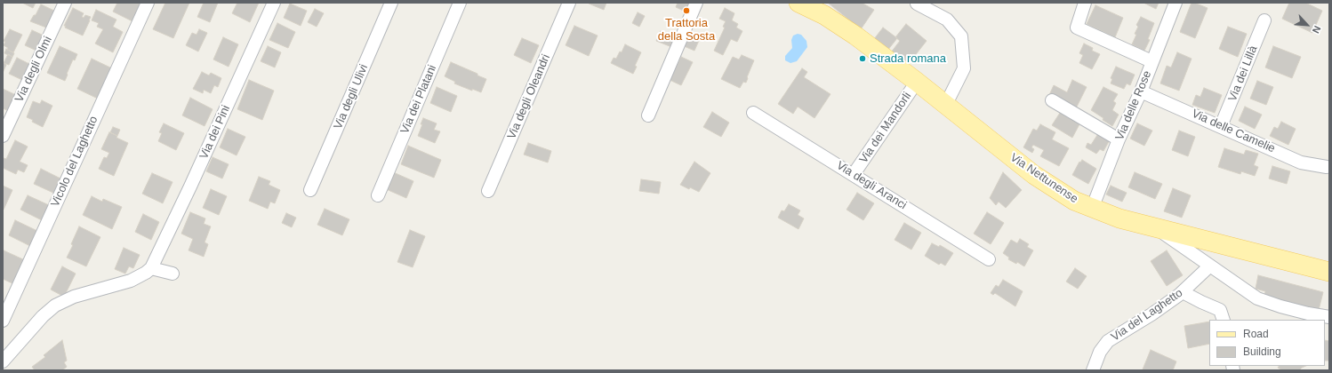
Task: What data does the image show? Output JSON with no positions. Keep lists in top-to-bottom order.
{
  "streets": {
    "main road": ["Via Nettunense"],
    "street": [
      "Via degli Olmi",
      "Via dei Lillà",
      "Via degli Ulivi",
      "Via degli Oleandri",
      "Via dei Platani",
      "Via delle Rose",
      "Via dei Mandorli",
      "Via delle Camelie",
      "Via dei Pini",
      "Vicolo del Laghetto",
      "Via degli Aranci",
      "Via del Laghetto"
    ]
  },
  "crossings": [
    ["Via dei Lillà", "Via delle Camelie"],
    ["Via delle Rose", "Via delle Camelie"],
    ["Via delle Rose", "Via Nettunense"],
    ["Via dei Mandorli", "Via Nettunense"],
    ["Via dei Mandorli", "Via degli Aranci"]
  ],
  "places": ["Trattoria della Sosta", "Strada romana"],
  "legend": ["Road", "Building"],
  "north": "bottom right"
}
